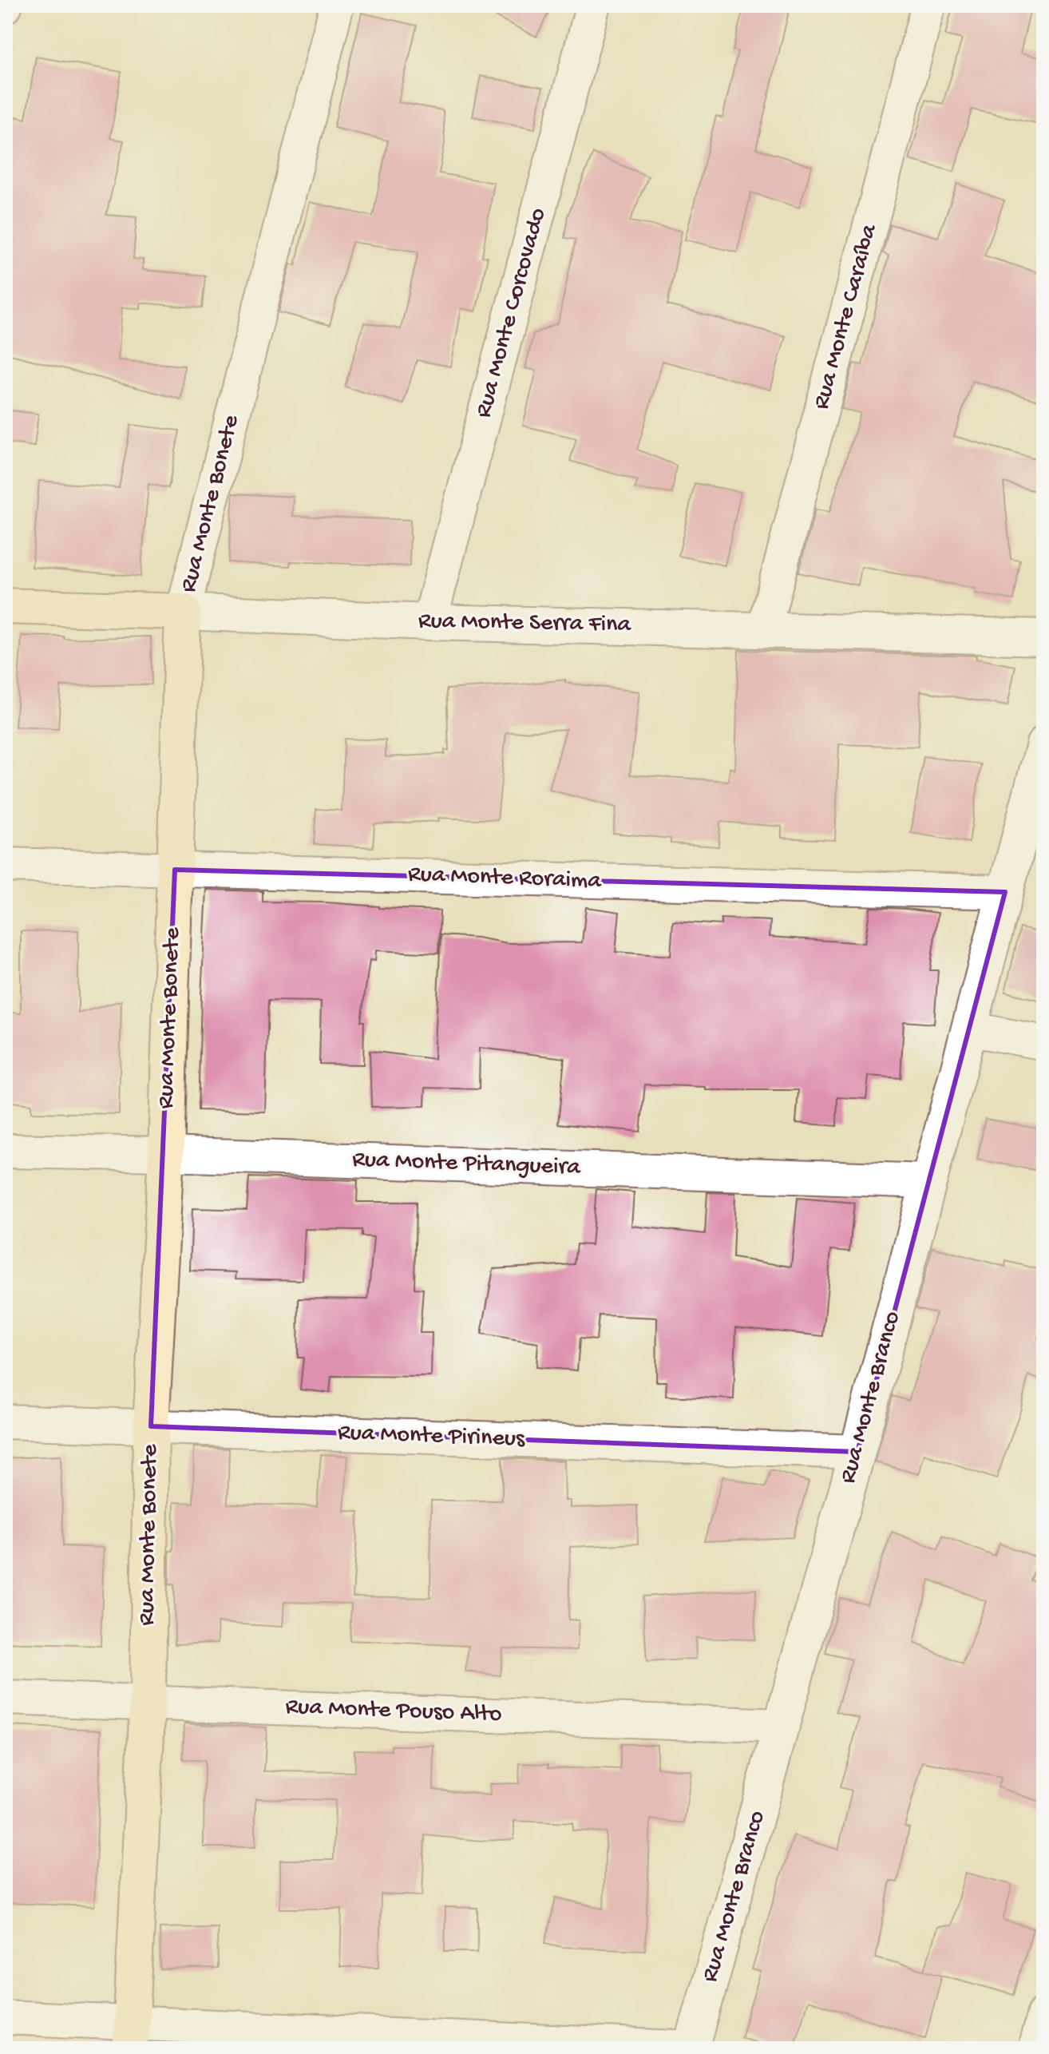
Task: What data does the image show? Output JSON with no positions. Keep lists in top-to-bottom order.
{
  "streets": {
    "main road": ["Rua Monte Bonete", "Rua Monte Serra Fina"],
    "street": [
      "Rua Monte Corcovado",
      "Rua Monte Caraíba",
      "Rua Monte Roraima",
      "Rua Monte Pitangueira",
      "Rua Monte Branco",
      "Rua Monte Pirineus",
      "Rua Monte Pouso Alto"
    ]
  },
  "crossings": [
    ["Rua Monte Corcovado", "Rua Monte Serra Fina"],
    ["Rua Monte Caraíba", "Rua Monte Serra Fina"],
    ["Rua Monte Bonete", "Rua Monte Serra Fina"],
    ["Rua Monte Bonete", "Rua Monte Roraima"],
    ["Rua Monte Bonete", "Rua Monte Pitangueira"],
    ["Rua Monte Bonete", "Rua Monte Pirineus"],
    ["Rua Monte Bonete", "Rua Monte Pouso Alto"],
    ["Rua Monte Roraima", "Rua Monte Branco"],
    ["Rua Monte Pitangueira", "Rua Monte Branco"],
    ["Rua Monte Branco", "Rua Monte Pirineus"],
    ["Rua Monte Branco", "Rua Monte Pouso Alto"]
  ]
}
